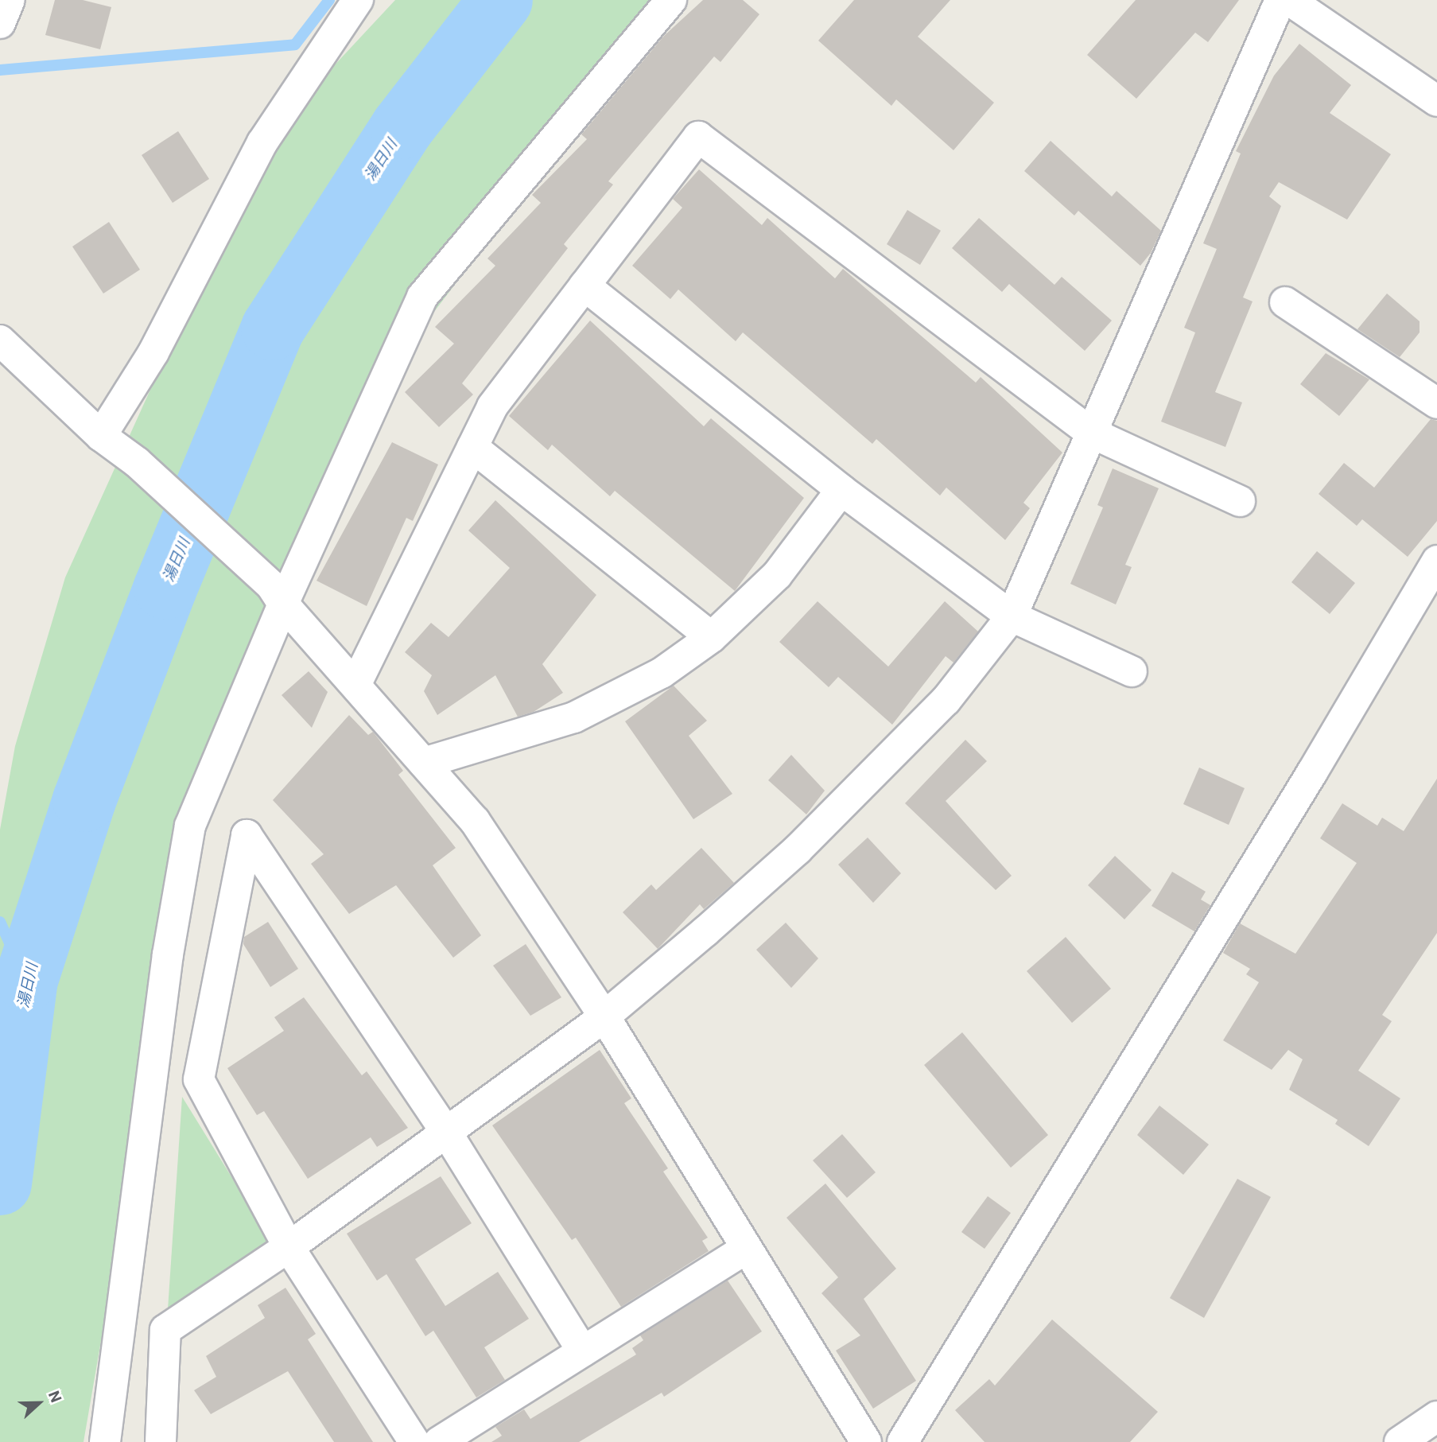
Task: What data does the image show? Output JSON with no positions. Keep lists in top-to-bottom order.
{
  "water": ["湯日川"],
  "north": "right"
}
